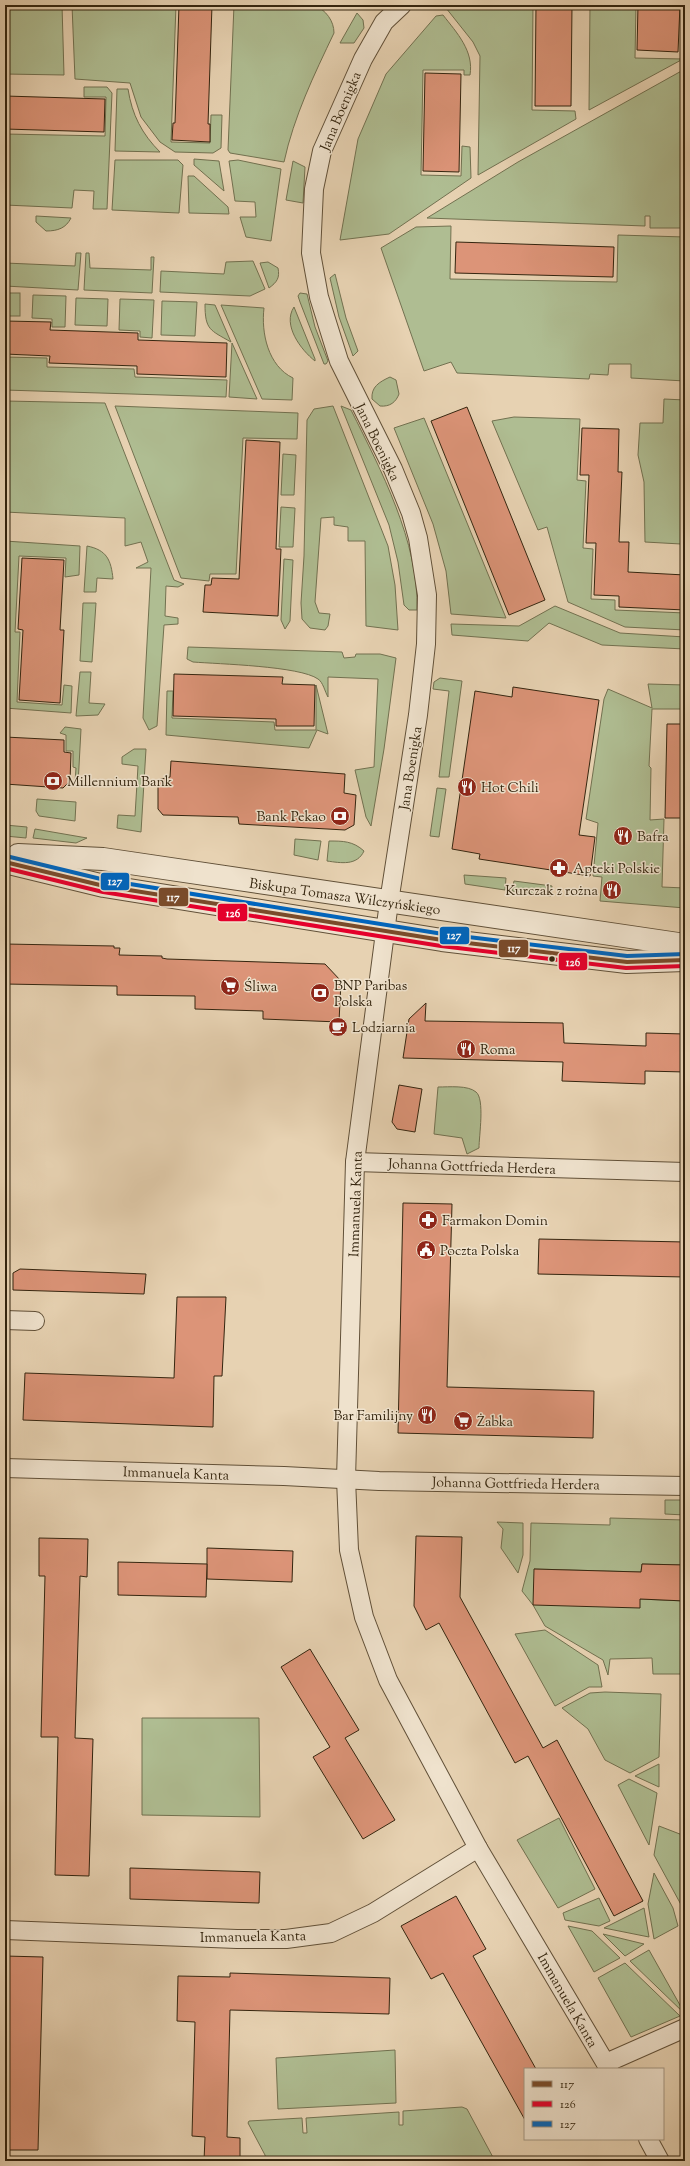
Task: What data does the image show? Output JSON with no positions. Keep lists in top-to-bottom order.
{
  "streets": {
    "street": [
      "Jana Boenigka",
      "Biskupa Tomasza Wilczyńskiego",
      "Johanna Gottfrieda Herdera",
      "Immanuela Kanta"
    ]
  },
  "crossings": [
    ["Jana Boenigka", "Biskupa Tomasza Wilczyńskiego"],
    ["Jana Boenigka", "Immanuela Kanta"],
    ["Biskupa Tomasza Wilczyńskiego", "Immanuela Kanta"],
    ["Johanna Gottfrieda Herdera", "Immanuela Kanta"]
  ],
  "places": {
    "bank": ["Millennium Bank", "Bank Pekao", "BNP Paribas Polska"],
    "restaurant": [
      "Hot Chili",
      "Bafra",
      "Kurczak z rożna",
      "Roma",
      "Bar Familijny"
    ],
    "pharmacy": ["Apteki Polskie", "Farmakon Domin"],
    "supermarket": ["Śliwa", "Żabka"],
    "cafe": ["Lodziarnia"],
    "public building": ["Poczta Polska"]
  },
  "lines": ["transit line 127", "transit line 117", "transit line 126"],
  "legend": ["117", "126", "127"]
}
